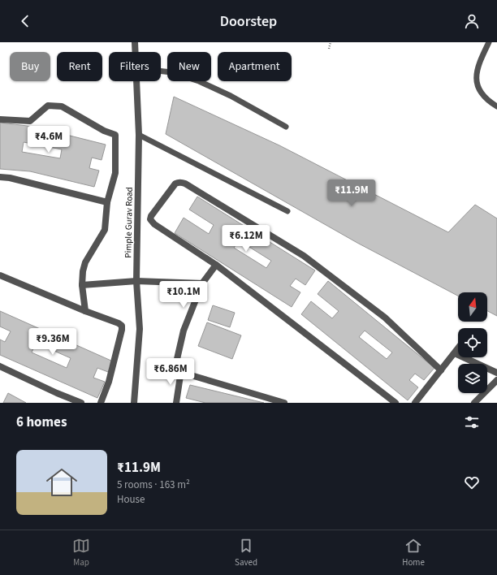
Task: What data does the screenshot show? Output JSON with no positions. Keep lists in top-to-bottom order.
{
  "streets": {
    "street": ["Pimple Gurav Road"]
  },
  "north": "top",
  "page": {
    "header": "Doorstep",
    "chip": [
      "Buy",
      "Rent",
      "Filters",
      "New",
      "Apartment"
    ],
    "price": [
      "₹4.6M",
      "₹11.9M",
      "₹6.12M",
      "₹10.1M",
      "₹9.36M",
      "₹6.86M"
    ],
    "heading": "6 homes",
    "list": [
      {
        "name": "₹11.9M",
        "note": "5 rooms · 163 m² · House"
      }
    ],
    "tabs": ["Map", "Saved", "Home"]
  }
}
